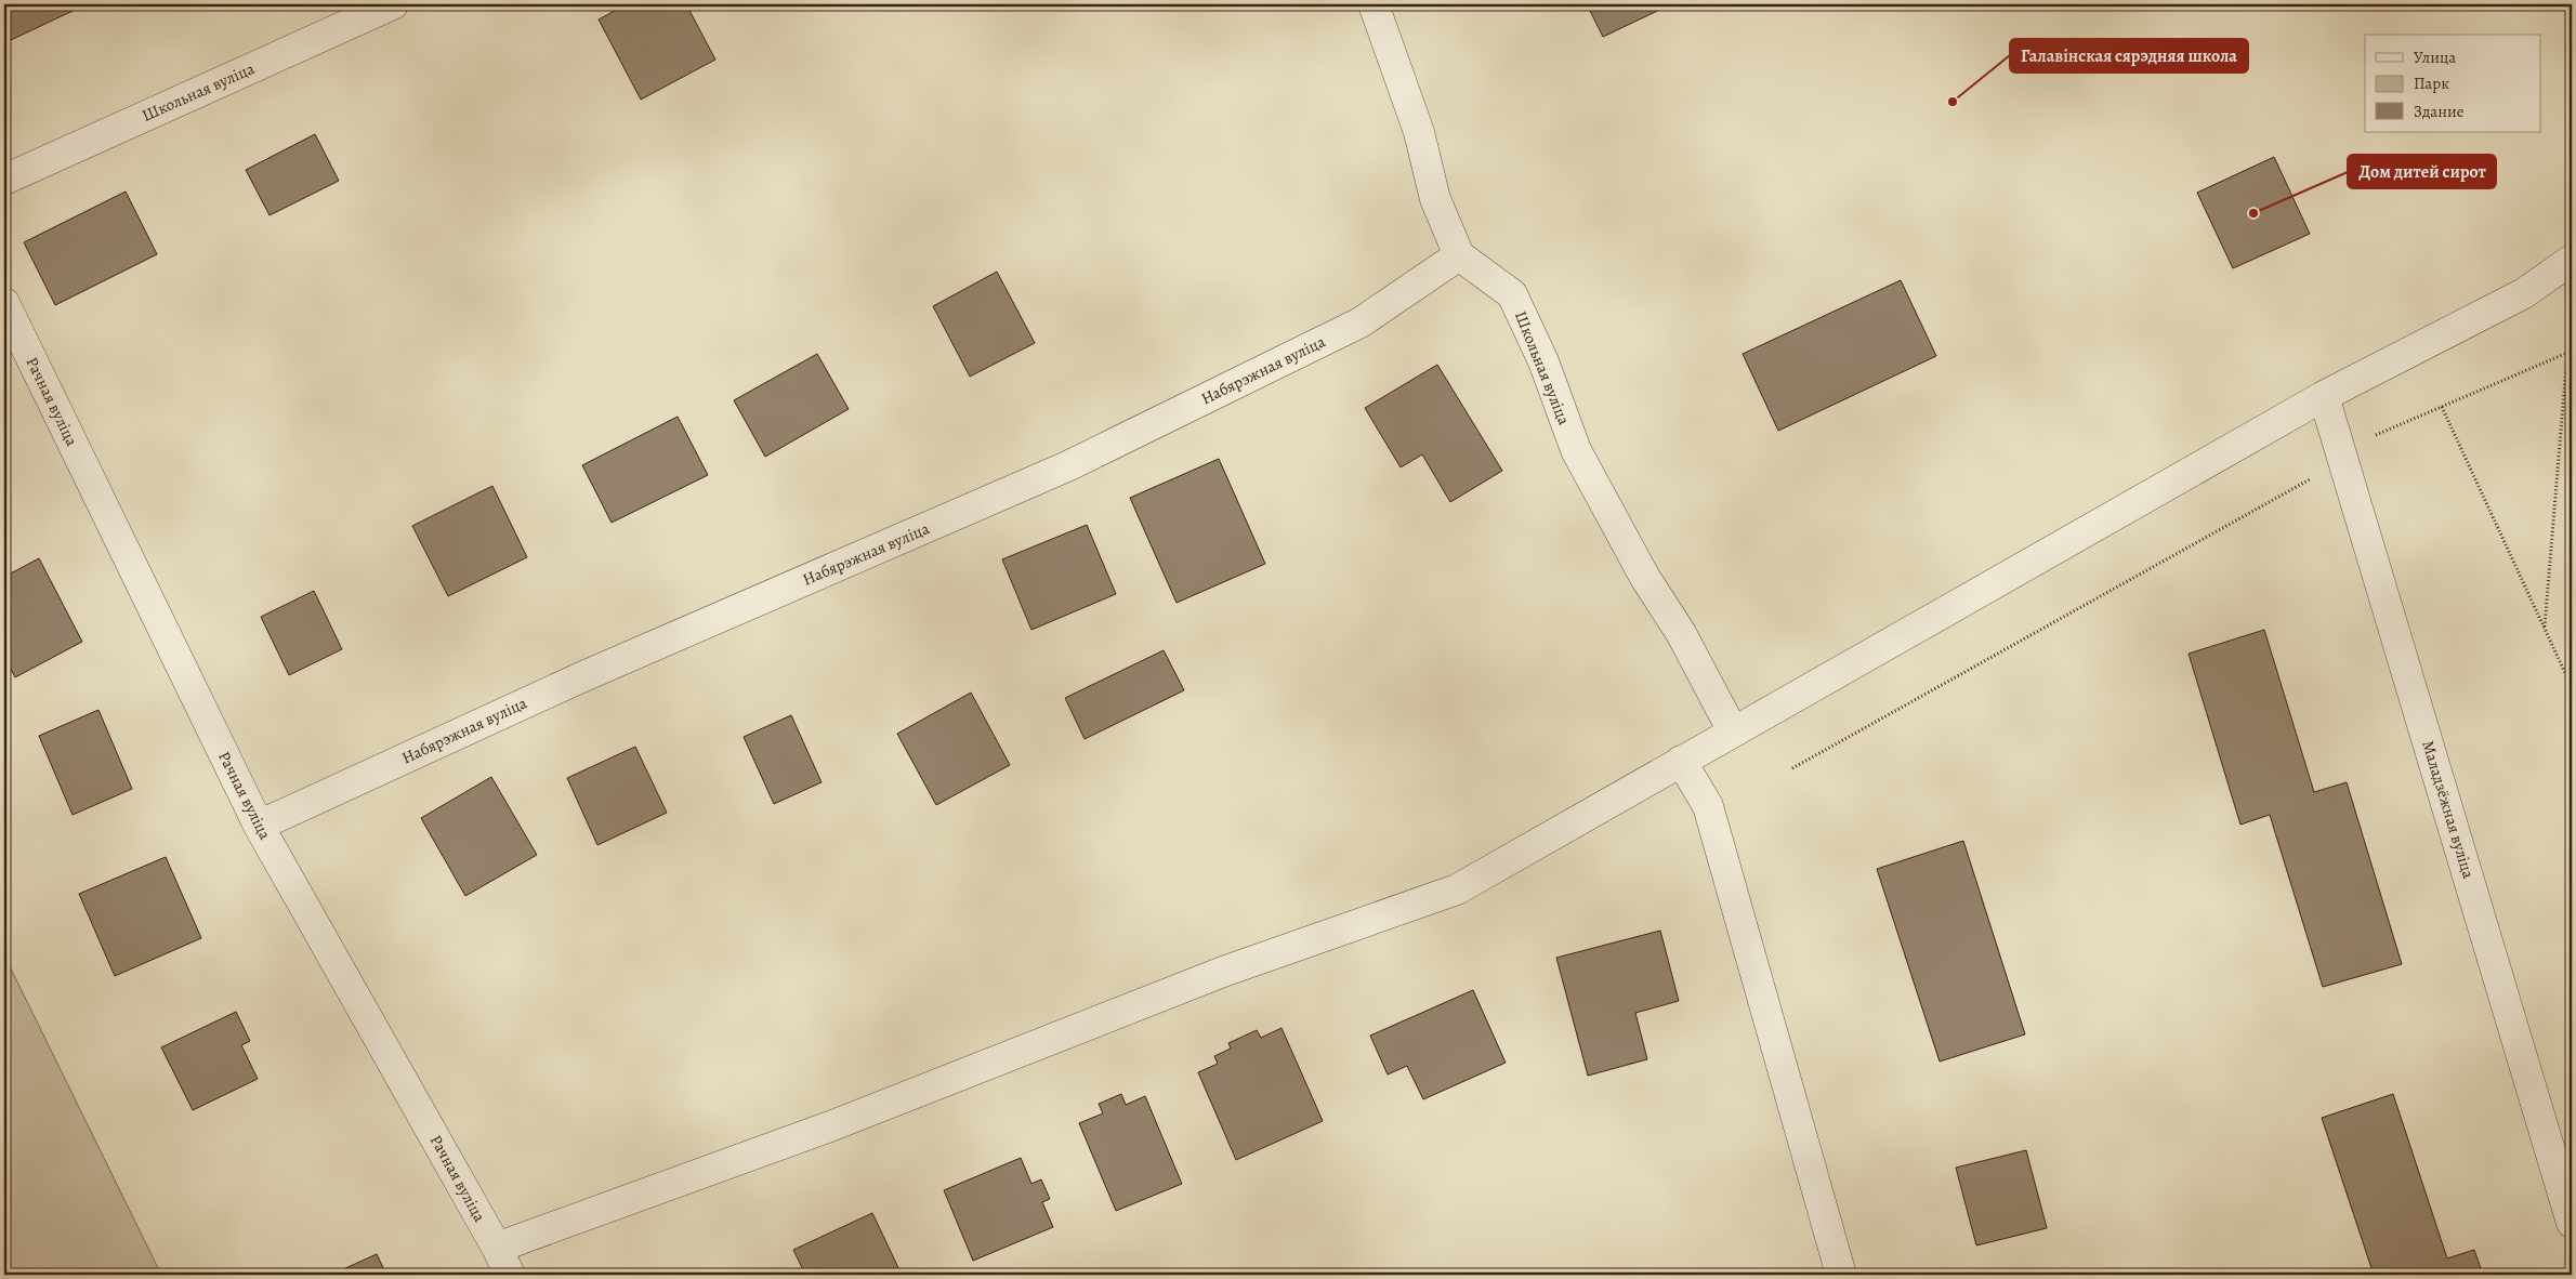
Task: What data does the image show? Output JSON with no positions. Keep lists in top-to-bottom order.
{
  "streets": {
    "street": [
      "Школьная вуліца",
      "Набярэжная вуліца",
      "Рачная вуліца",
      "Маладзёжная вуліца"
    ]
  },
  "crossings": [
    ["Школьная вуліца", "Набярэжная вуліца"],
    ["Набярэжная вуліца", "Рачная вуліца"]
  ],
  "places": ["Галавінская сярэдняя школа", "Дом дитей сирот"],
  "legend": ["Улица", "Парк", "Здание"]
}
